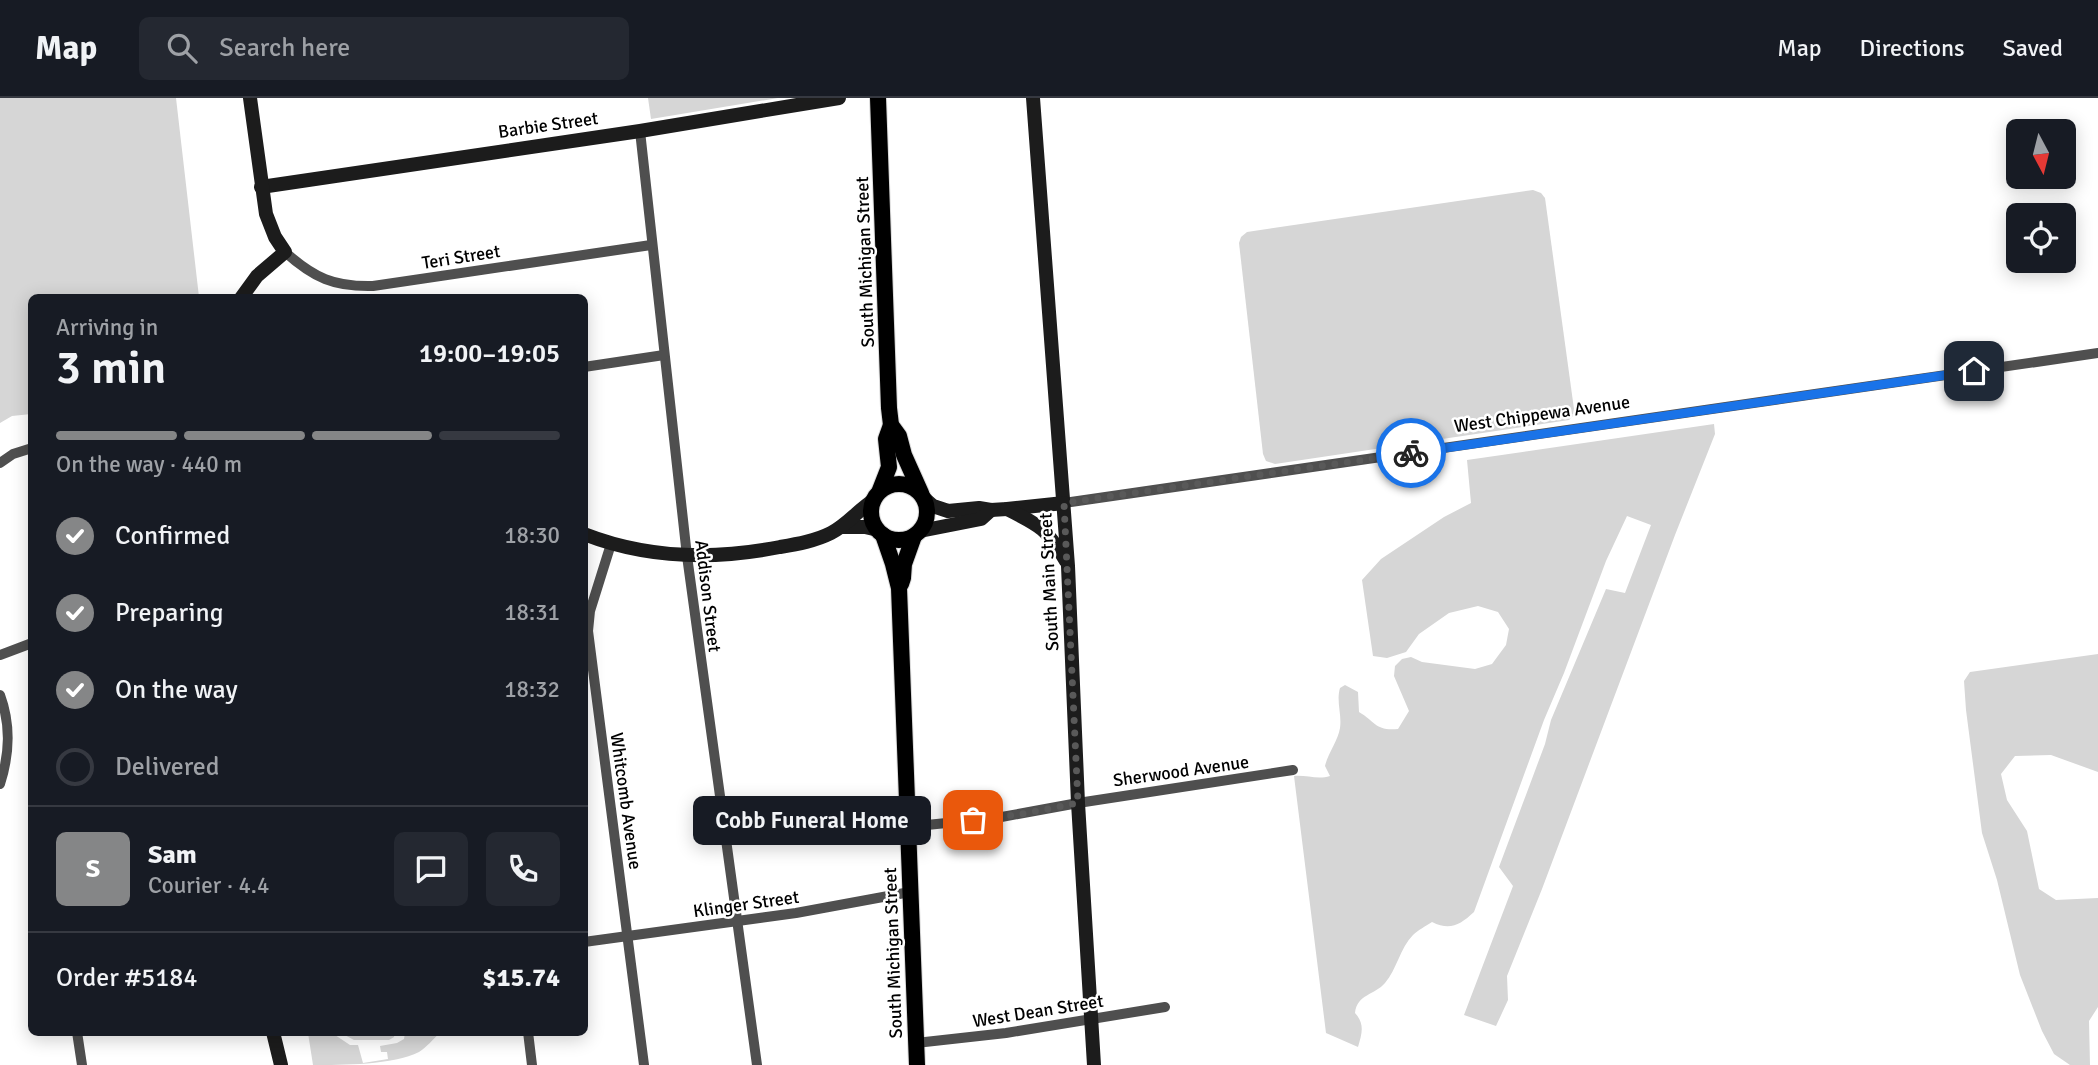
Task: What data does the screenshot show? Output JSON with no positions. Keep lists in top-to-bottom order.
{
  "streets": {
    "main road": ["South Michigan Street"],
    "street": [
      "Barbie Street",
      "Teri Street",
      "West Chippewa Avenue",
      "South Main Street",
      "Addison Street",
      "Sherwood Avenue",
      "Whitcomb Avenue",
      "Klinger Street",
      "West Dean Street"
    ]
  },
  "crossings": [
    ["Barbie Street", "Addison Street"],
    ["Teri Street", "Addison Street"],
    ["South Michigan Street", "West Chippewa Avenue"],
    ["South Michigan Street", "Sherwood Avenue"],
    ["South Michigan Street", "Klinger Street"],
    ["South Michigan Street", "West Dean Street"],
    ["West Chippewa Avenue", "South Main Street"],
    ["South Main Street", "Sherwood Avenue"],
    ["South Main Street", "West Dean Street"],
    ["Addison Street", "Klinger Street"],
    ["Whitcomb Avenue", "Klinger Street"]
  ],
  "places": ["Cobb Funeral Home"],
  "north": "bottom",
  "page": {
    "header": "Map",
    "search": "Search here",
    "nav": ["Map", "Directions", "Saved"],
    "heading": ["3 min", "Arriving in", "19:00–19:05"],
    "panel": [
      "Sam",
      "Courier · 4.4",
      "Order #5184",
      "$15.74"
    ],
    "bar": "On the way · 440 m",
    "list": [
      ["Confirmed", "18:30"],
      ["Preparing", "18:31"],
      ["On the way", "18:32"],
      "Delivered"
    ],
    "bubble": "Cobb Funeral Home",
    "round": "S"
  }
}
